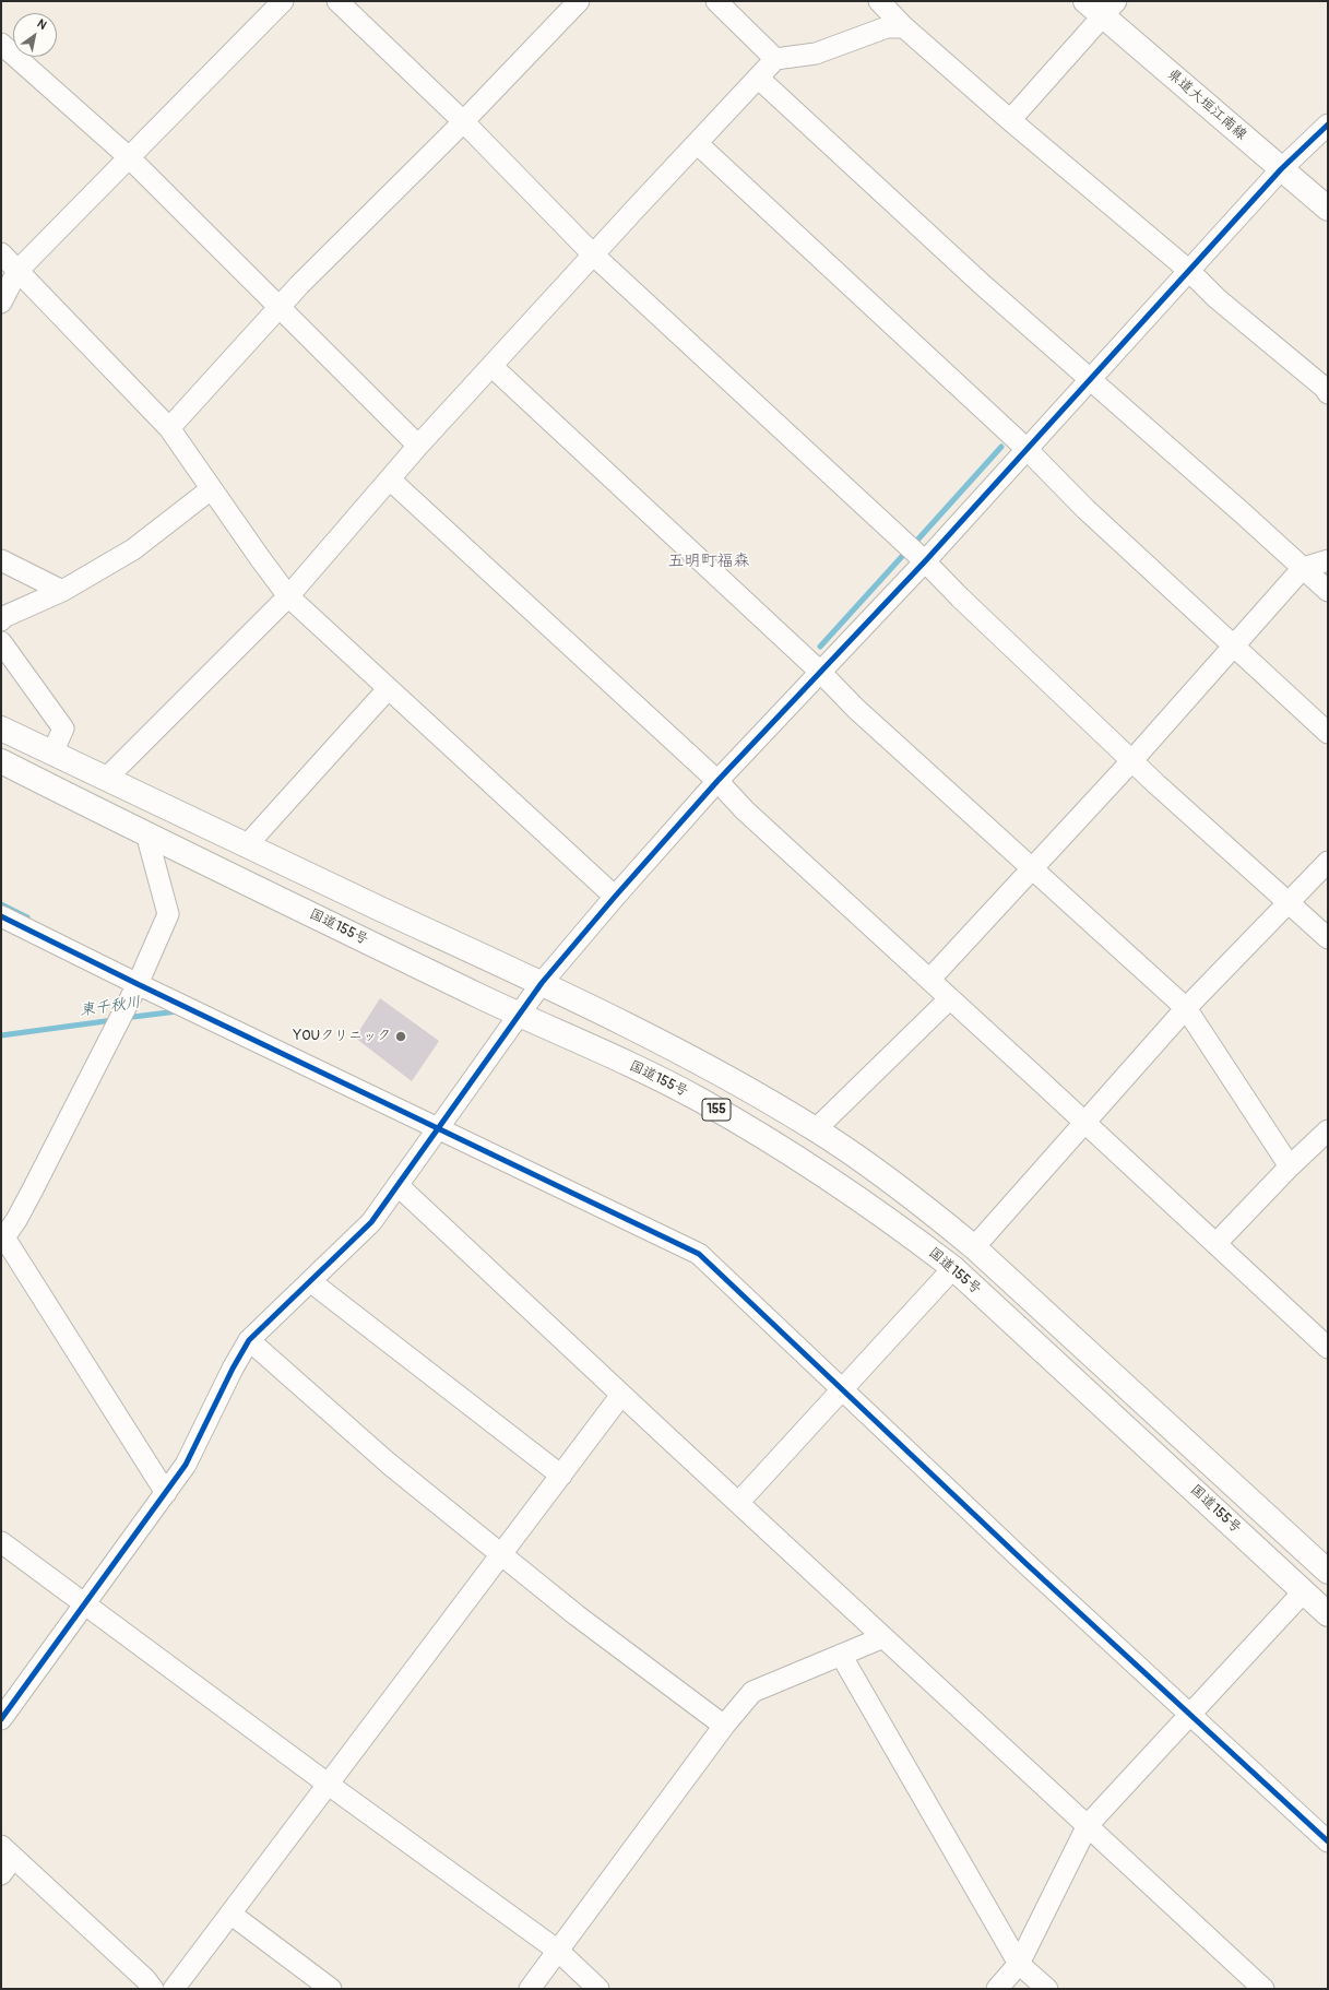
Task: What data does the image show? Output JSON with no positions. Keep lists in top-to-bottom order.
{
  "streets": {
    "main road": ["県道大垣江南線", "国道155号", "155"]
  },
  "districts": ["五明町福森"],
  "water": ["東千秋川"],
  "places": ["YOUクリニック"],
  "north": "top right"
}
